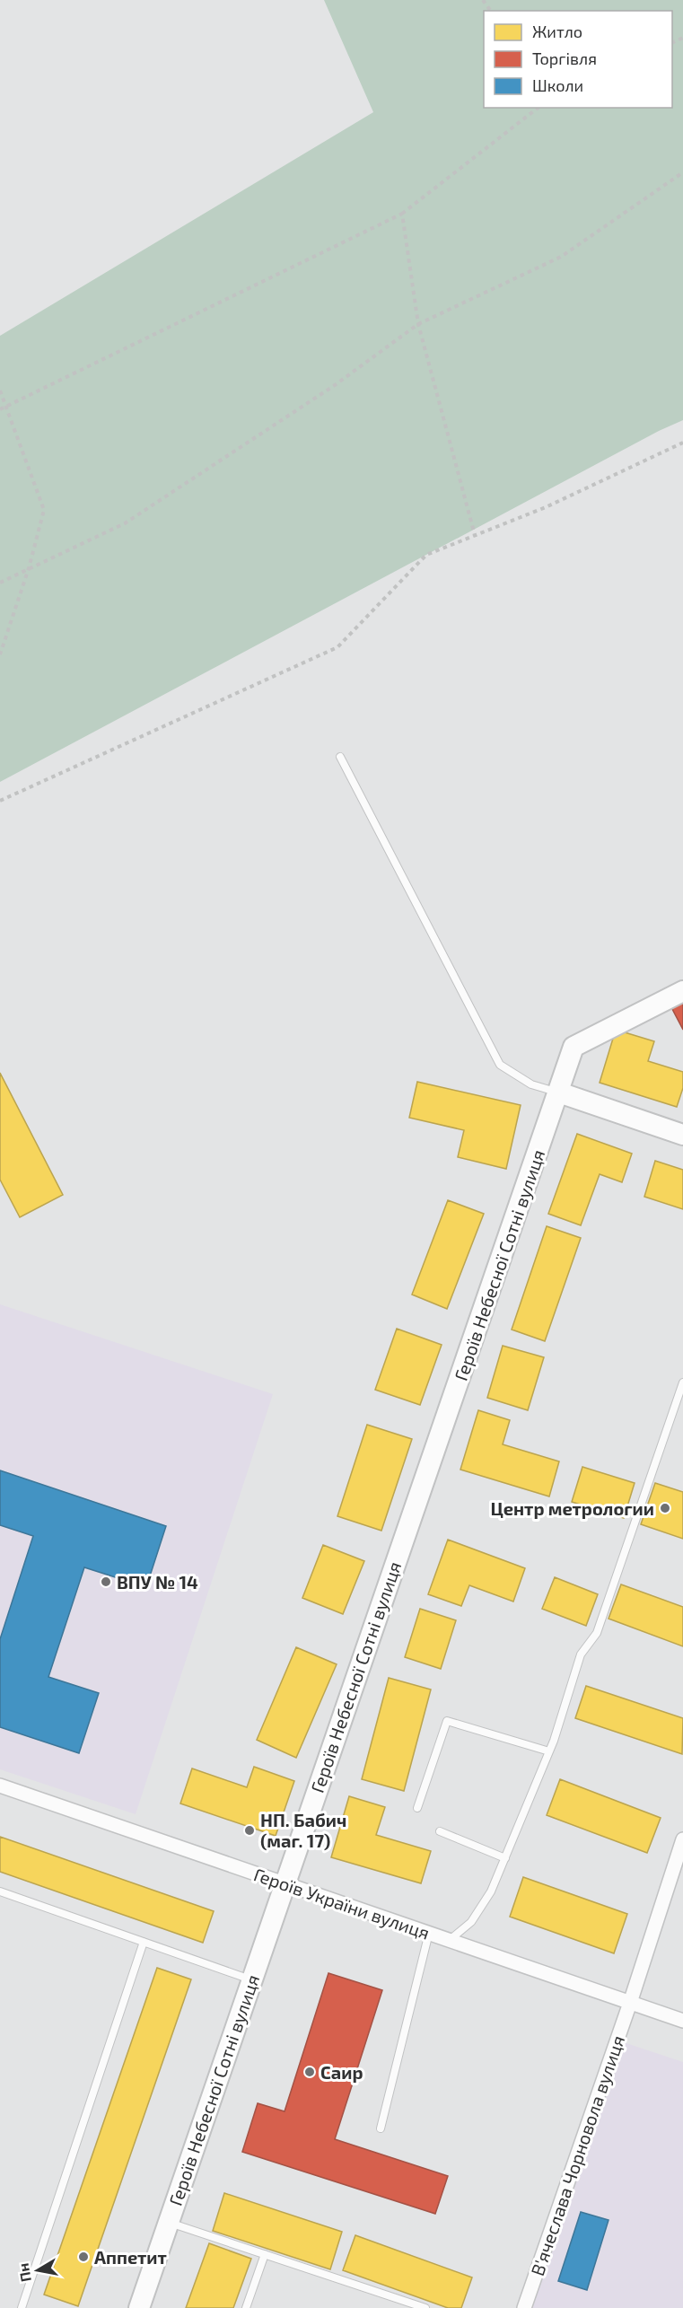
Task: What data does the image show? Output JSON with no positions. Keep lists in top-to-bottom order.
{
  "streets": {
    "street": ["Героїв Небесної Сотні вулиця", "Героїв України вулиця", "В'ячеслава Чорновола вулиця"]
  },
  "crossings": [
    ["Героїв Небесної Сотні вулиця", "Героїв України вулиця"],
    ["Героїв України вулиця", "В'ячеслава Чорновола вулиця"]
  ],
  "places": [
    "Центр метрологии",
    "ВПУ № 14",
    "НП. Бабич (маг. 17)",
    "Саир",
    "Аппетит"
  ],
  "legend": ["Житло", "Торгівля", "Школи"],
  "north": "left"
}
